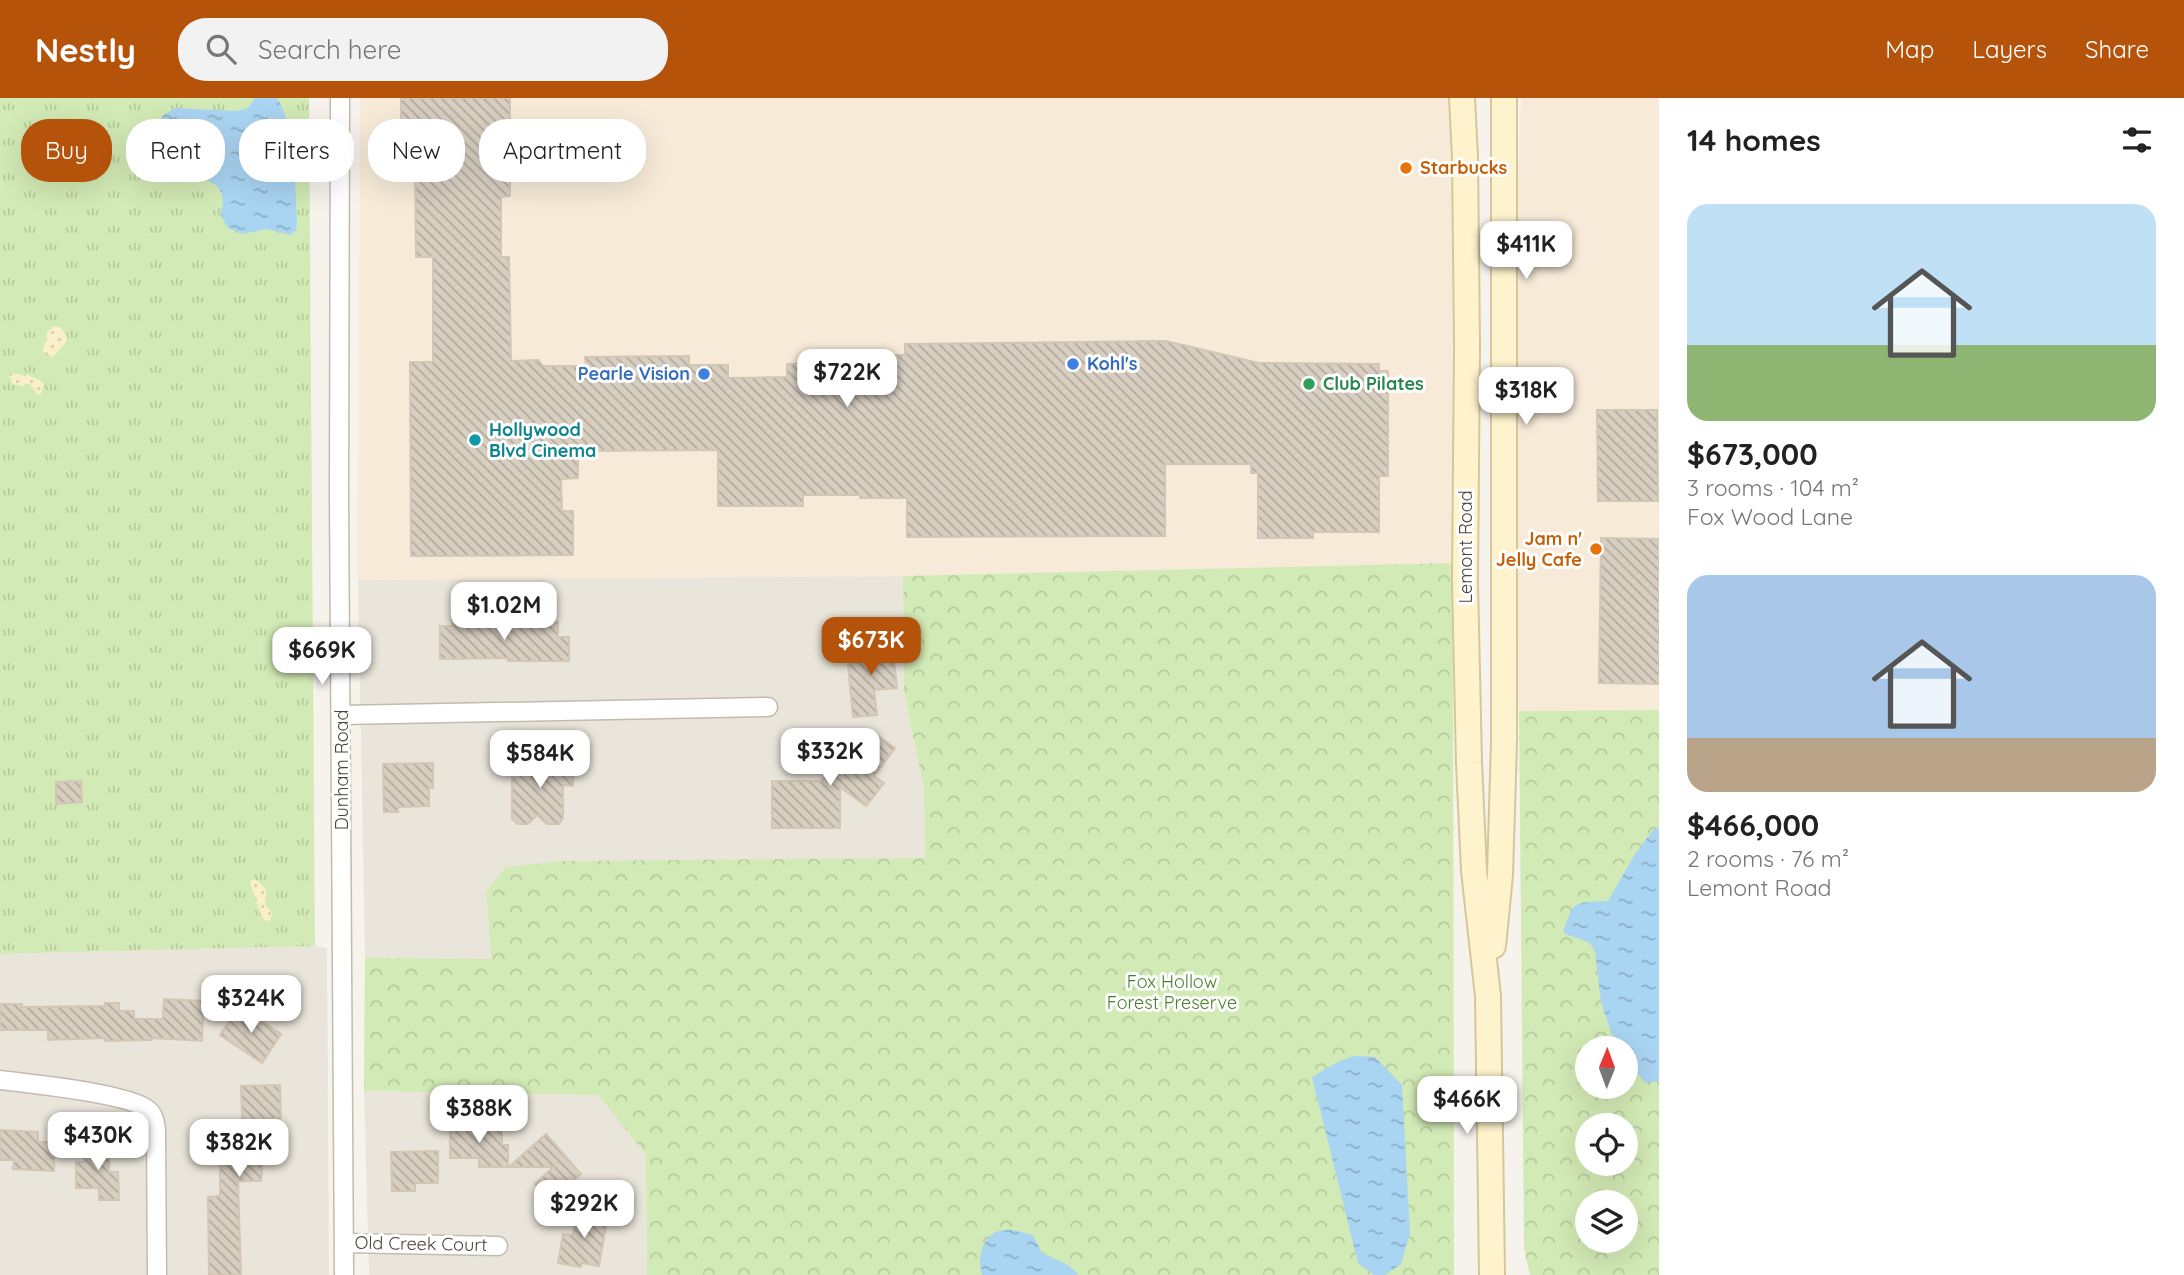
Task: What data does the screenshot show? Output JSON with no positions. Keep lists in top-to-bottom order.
{
  "streets": {
    "main road": ["Lemont Road"],
    "street": ["Dunham Road", "Old Creek Court"]
  },
  "crossings": [
    ["Dunham Road", "Old Creek Court"]
  ],
  "parks": ["Fox Hollow Forest Preserve"],
  "places": [
    "Starbucks",
    "Kohl's",
    "Pearle Vision",
    "Club Pilates",
    "Hollywood Blvd Cinema",
    "Jam n' Jelly Cafe"
  ],
  "north": "top",
  "page": {
    "header": "Nestly",
    "search": "Search here",
    "nav": ["Map", "Layers", "Share"],
    "heading": "14 homes",
    "chip": [
      "Buy",
      "Rent",
      "Filters",
      "New",
      "Apartment"
    ],
    "list": [
      {
        "name": "$673,000",
        "note": "3 rooms · 104 m² · Fox Wood Lane"
      },
      {
        "name": "$466,000",
        "note": "2 rooms · 76 m² · Lemont Road"
      }
    ],
    "price": [
      "$411K",
      "$722K",
      "$318K",
      "$1.02M",
      "$673K",
      "$669K",
      "$332K",
      "$584K",
      "$324K",
      "$466K",
      "$388K",
      "$430K",
      "$382K",
      "$292K"
    ]
  }
}
